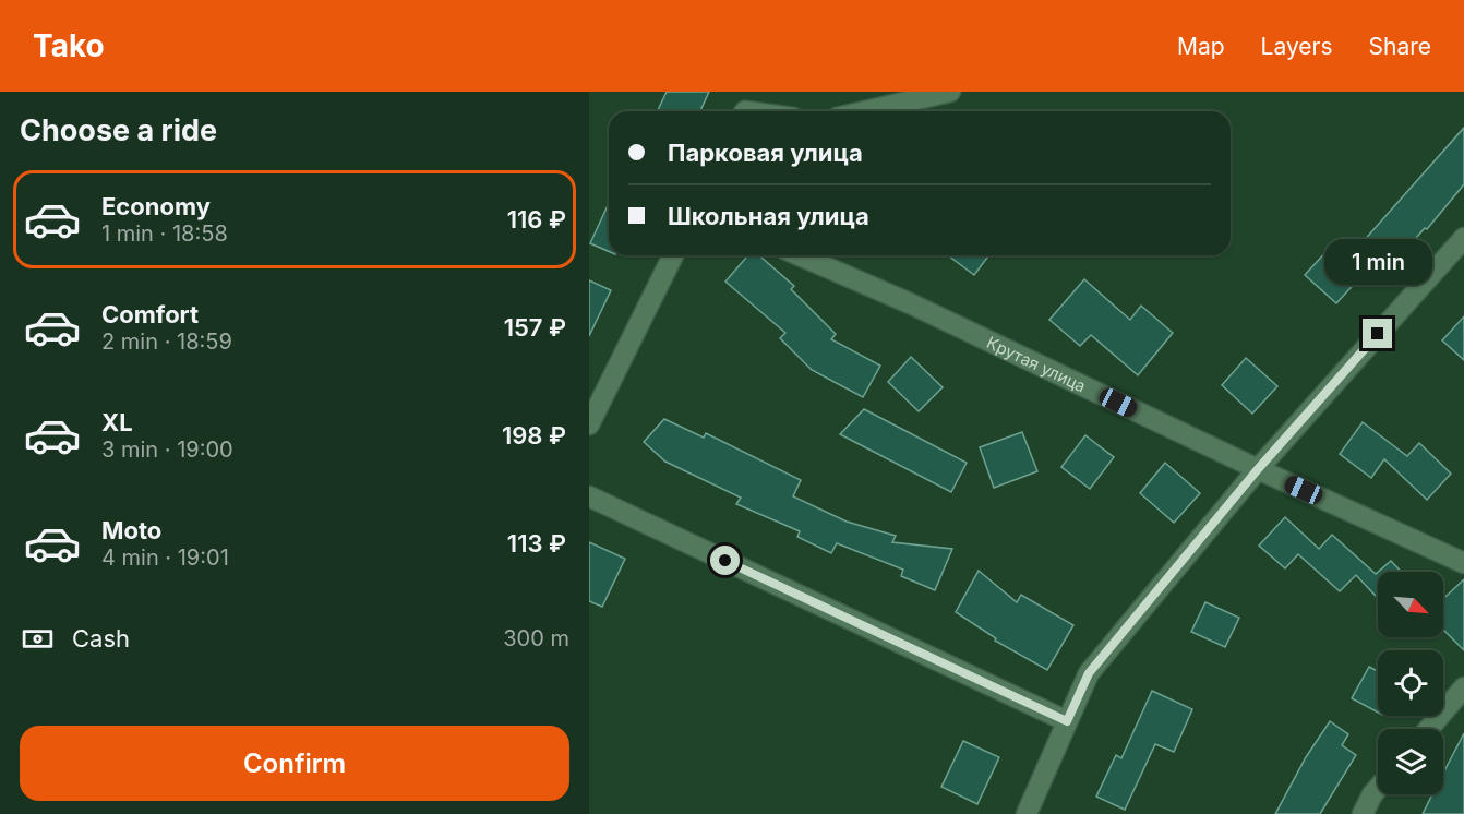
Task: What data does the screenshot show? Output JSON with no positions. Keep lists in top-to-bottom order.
{
  "streets": {
    "street": ["Крутая улица"]
  },
  "north": "bottom right",
  "page": {
    "header": "Tako",
    "nav": ["Map", "Layers", "Share"],
    "heading": "Choose a ride",
    "banner": ["Парковая улица", "Школьная улица"],
    "list": [
      {
        "name": "Economy",
        "note": "1 min · 18:58",
        "value": "116 ₽"
      },
      {
        "name": "Comfort",
        "note": "2 min · 18:59",
        "value": "157 ₽"
      },
      {
        "name": "XL",
        "note": "3 min · 19:00",
        "value": "198 ₽"
      },
      {
        "name": "Moto",
        "note": "4 min · 19:01",
        "value": "113 ₽"
      }
    ],
    "bubble": "1 min",
    "pay": ["Cash", "300 m"],
    "buttons": "Confirm"
  }
}
